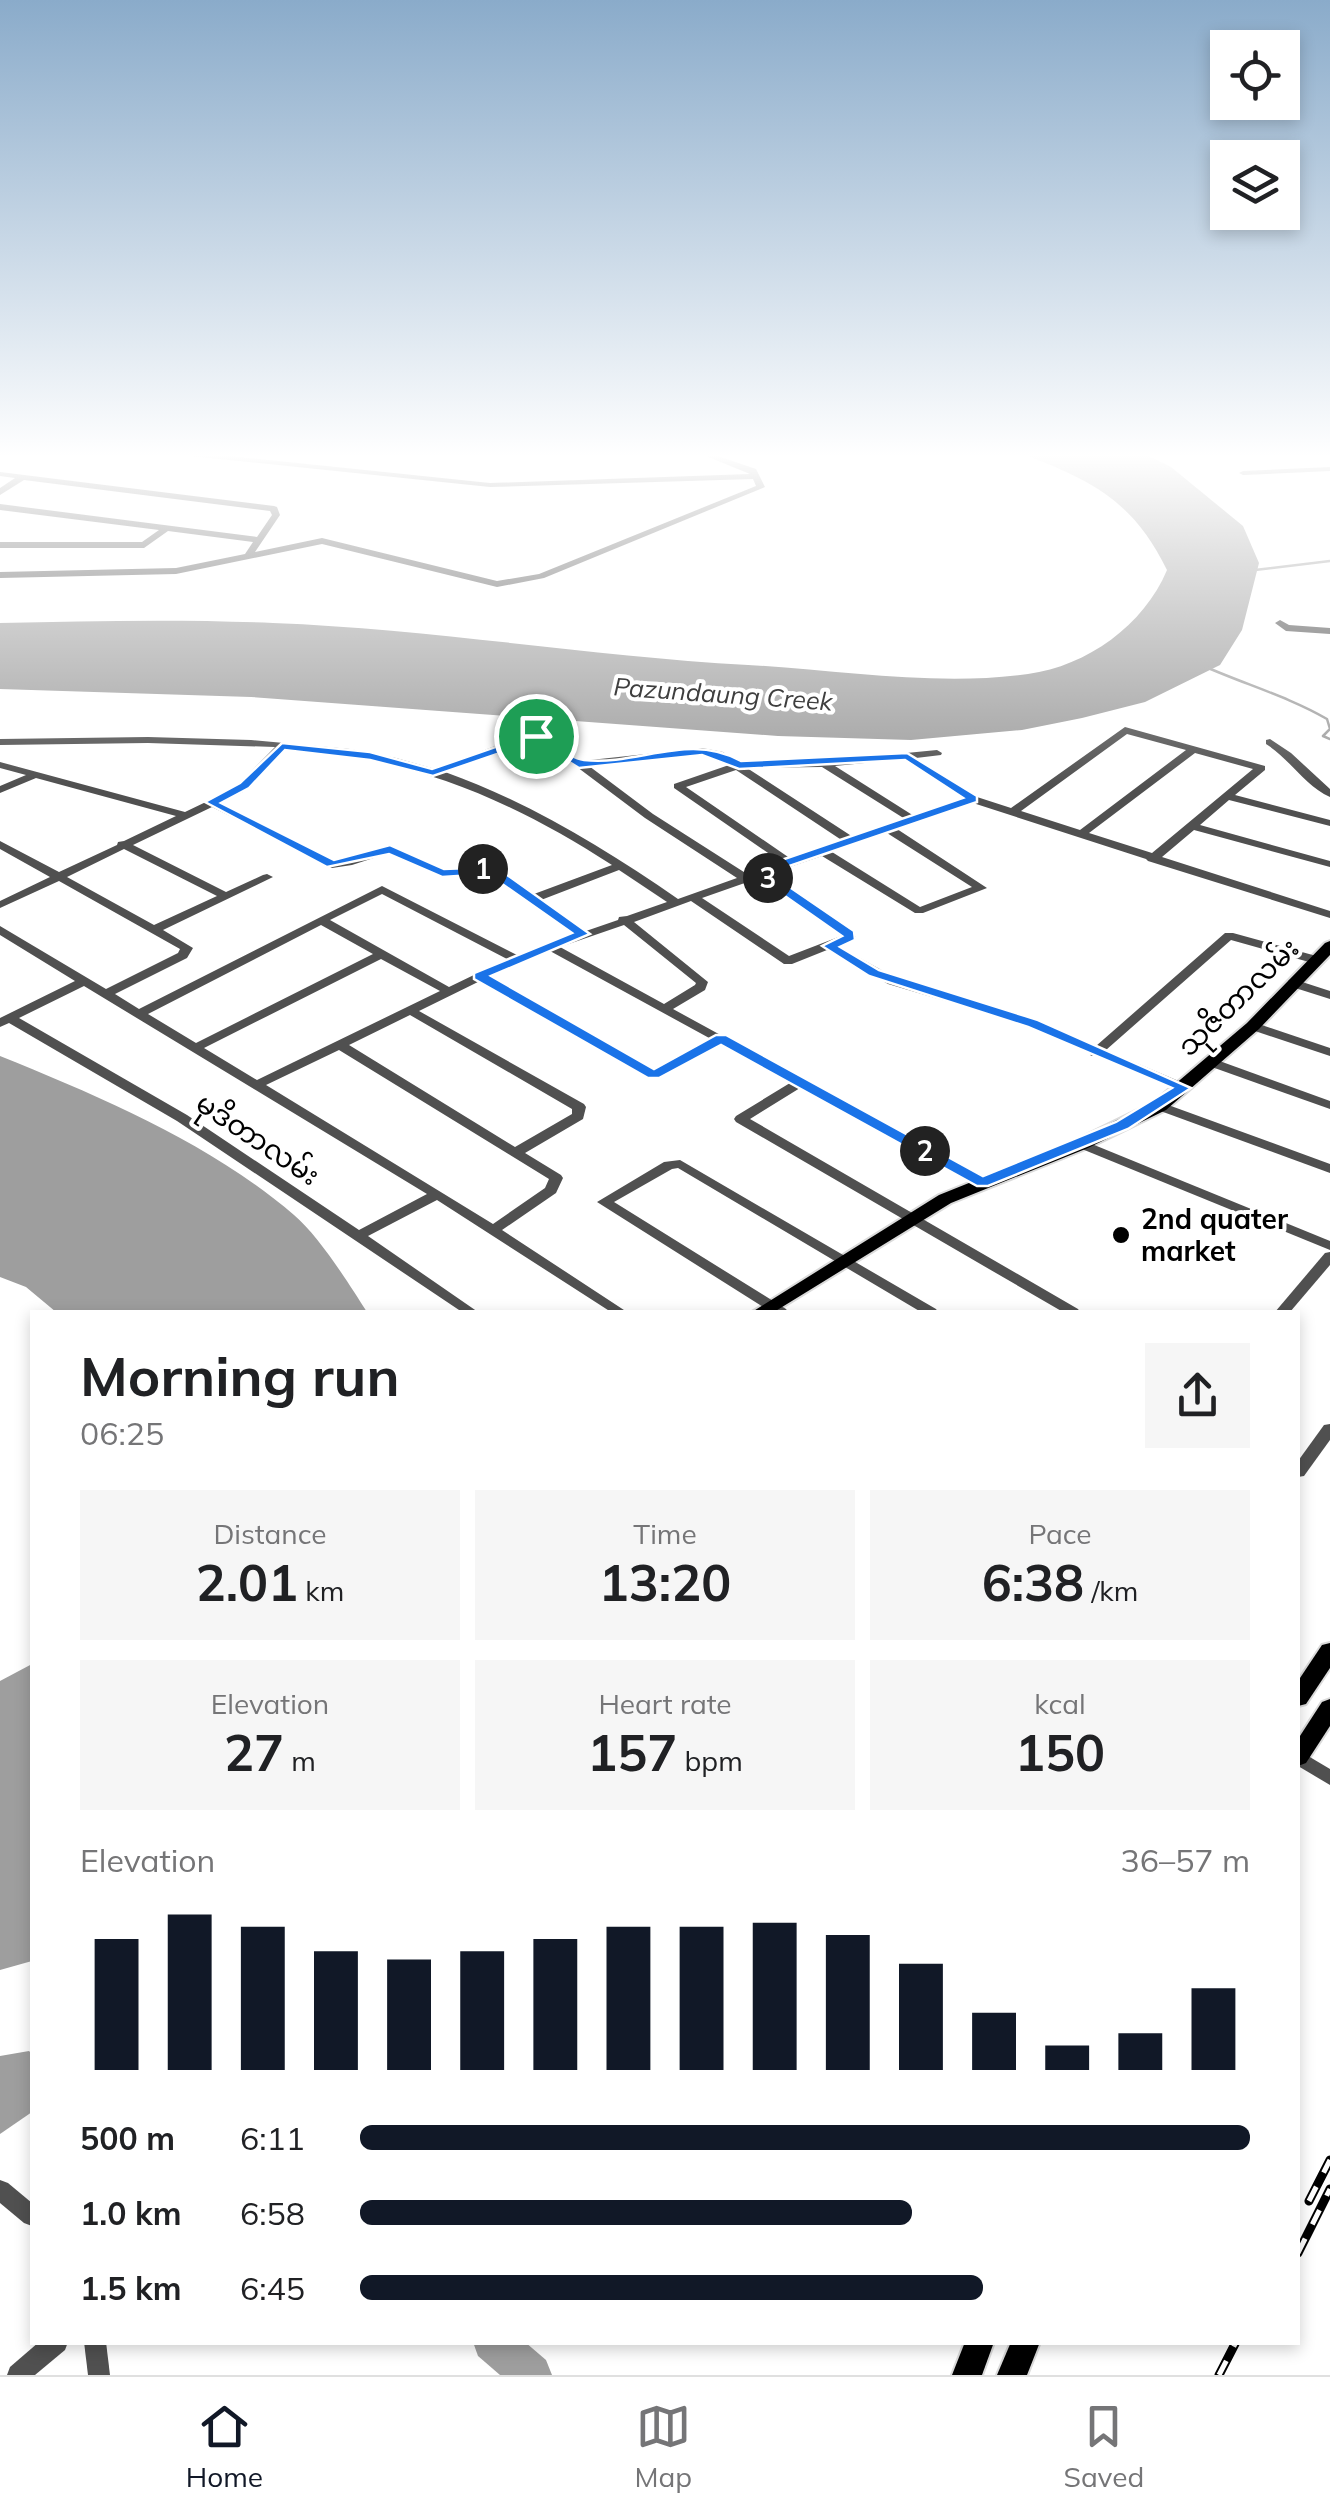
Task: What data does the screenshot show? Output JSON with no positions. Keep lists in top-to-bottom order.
{
  "streets": {
    "main road": ["သုဇိတာလမ်း"],
    "street": ["မုဒိတာလမ်း"]
  },
  "water": ["Pazundaung Creek"],
  "places": ["2nd quater market"],
  "page": {
    "pins": ["1", "3", "2"],
    "heading": ["Morning run", "06:25"],
    "stats": [
      ["Distance", "2.01 km"],
      ["Time", "13:20"],
      ["Pace", "6:38 /km"],
      ["Elevation", "27 m"],
      ["Heart rate", "157 bpm"],
      ["kcal", "150"]
    ],
    "chart": ["Elevation", "36–57 m"],
    "list": [
      {
        "name": "500 m",
        "note": "6:11"
      },
      {
        "name": "1.0 km",
        "note": "6:58"
      },
      {
        "name": "1.5 km",
        "note": "6:45"
      }
    ],
    "tabs": ["Home", "Map", "Saved"]
  }
}
